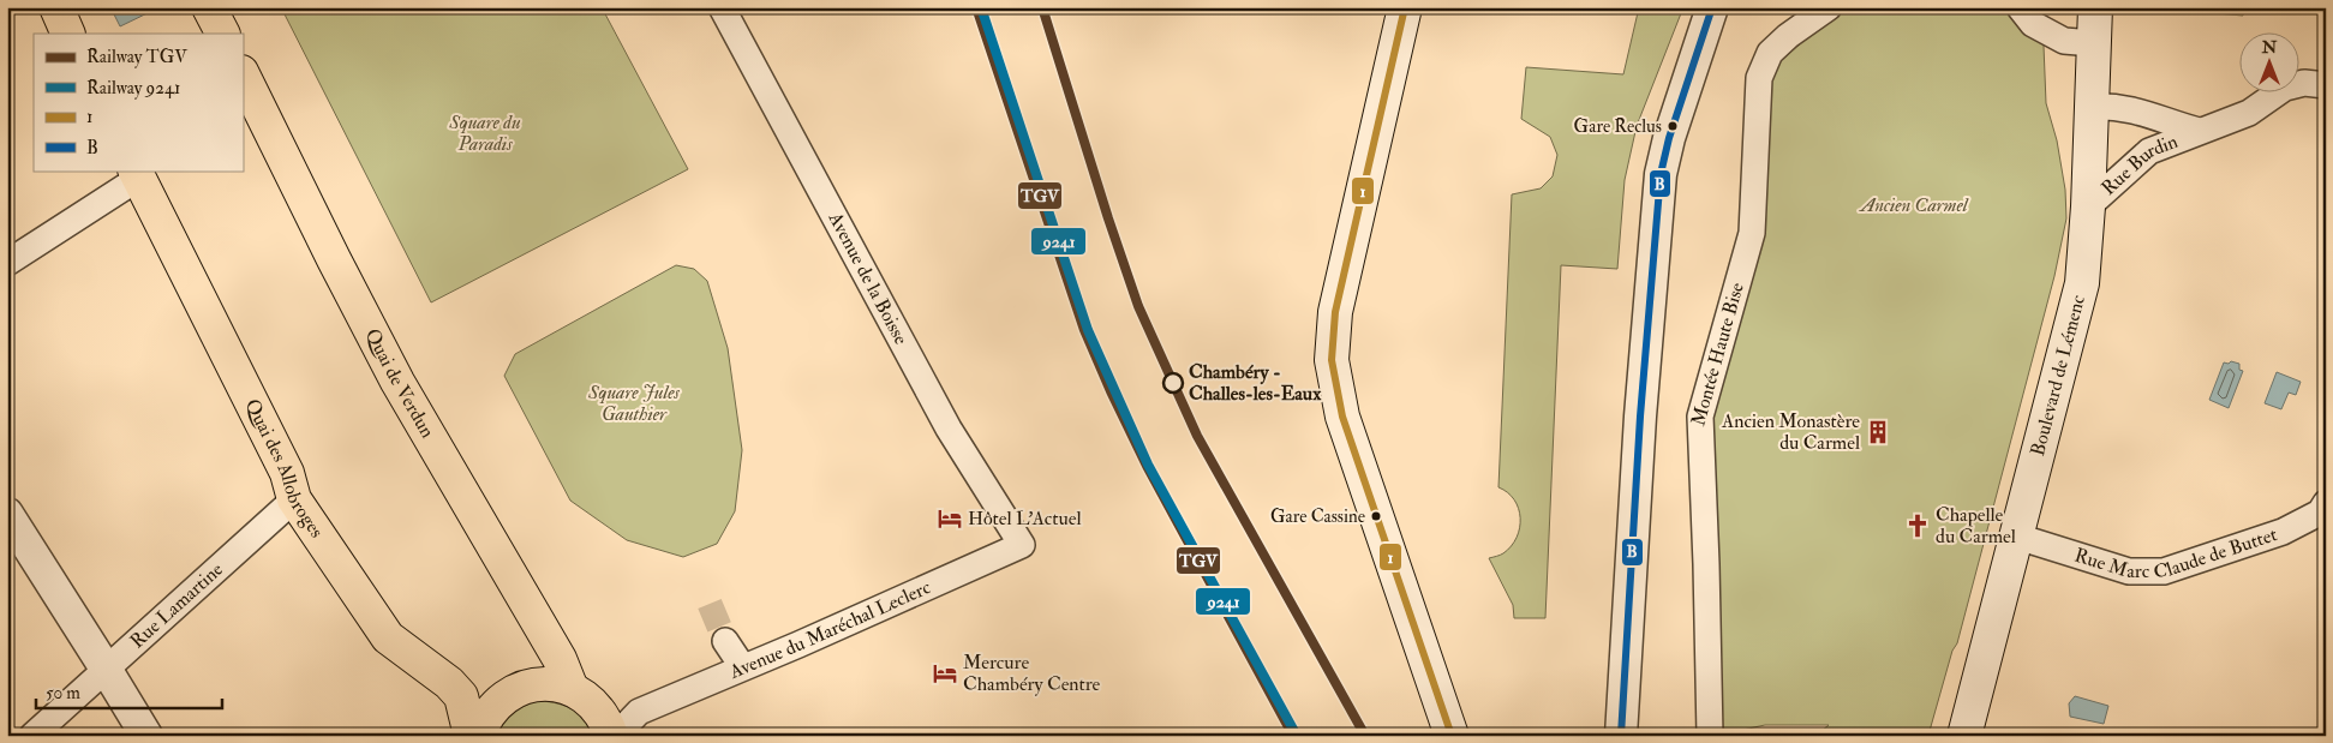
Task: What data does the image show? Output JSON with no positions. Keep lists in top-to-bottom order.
{
  "streets": {
    "main road": ["Boulevard de Lémenc", "Quai de Verdun", "Quai des Allobroges"],
    "street": [
      "Rue Burdin",
      "Avenue de la Boisse",
      "Montée Haute Bise",
      "Rue Marc Claude de Buttet",
      "Rue Lamartine",
      "Avenue du Maréchal Leclerc"
    ]
  },
  "crossings": [
    ["Rue Burdin", "Boulevard de Lémenc"],
    ["Avenue de la Boisse", "Avenue du Maréchal Leclerc"],
    ["Boulevard de Lémenc", "Rue Marc Claude de Buttet"],
    ["Quai des Allobroges", "Rue Lamartine"]
  ],
  "parks": ["Square du Paradis", "Ancien Carmel", "Square Jules Gauthier"],
  "places": {
    "other": ["Gare Reclus", "Chambéry - Challes-les-Eaux", "Gare Cassine"],
    "building": ["Ancien Monastère du Carmel"],
    "hotel": ["Hôtel L'Actuel", "Mercure Chambéry Centre"],
    "church": ["Chapelle du Carmel"]
  },
  "lines": [
    "rail line TGV",
    "transit line 1",
    "transit line B",
    "rail line 9241"
  ],
  "legend": [
    "Railway TGV",
    "Railway 9241",
    "1",
    "B"
  ],
  "scale_bar": "50 m",
  "north": "top"
}
